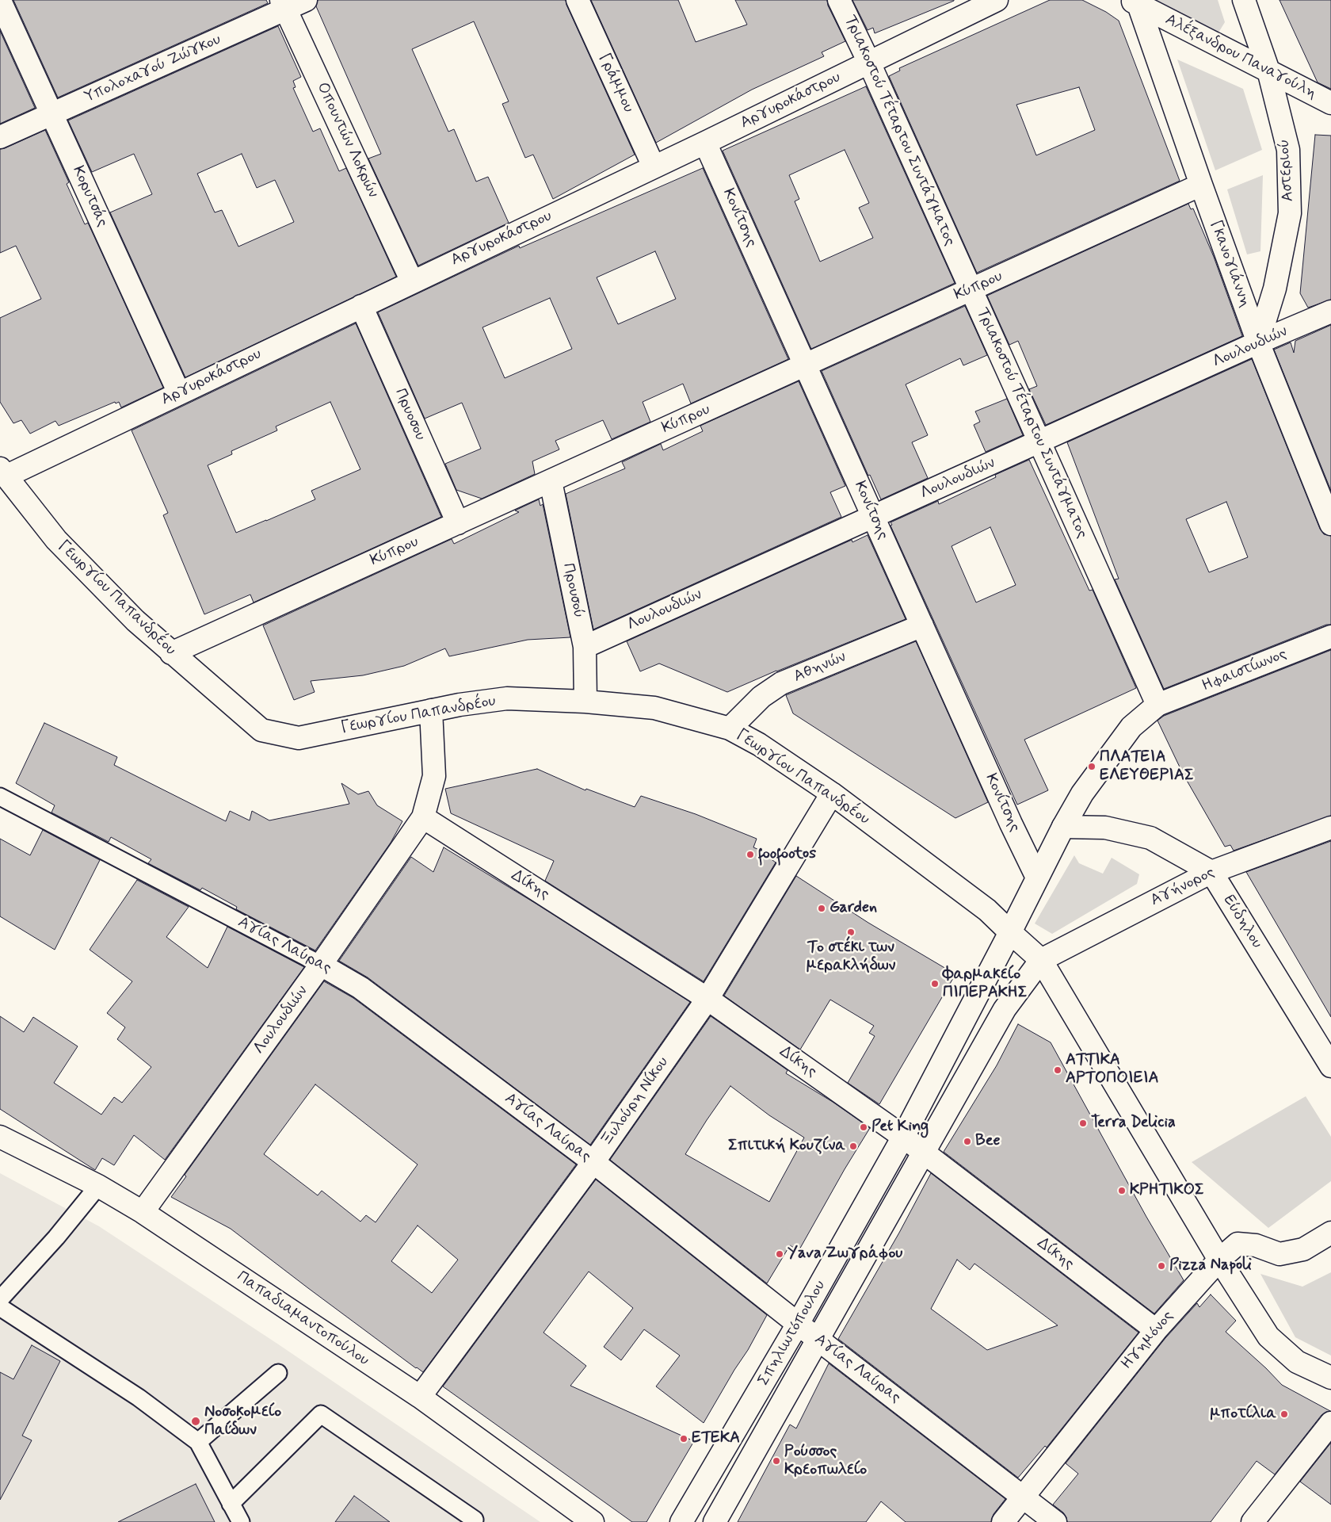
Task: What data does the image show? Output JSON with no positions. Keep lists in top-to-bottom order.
{
  "streets": {
    "street": [
      "Αλέξανδρου Παναγούλη",
      "Υπολοχαγού Ζώγκου",
      "Γράμμου",
      "Αργυροκάστρου",
      "Τριακοστού Τέταρτου Συντάγματος",
      "Οπουντών Λοκρών",
      "Αστεριού",
      "Κορυτσάς",
      "Κονίτσης",
      "Γκανογιάννη",
      "Κύπρου",
      "Λουλουδιών",
      "Πρυοσου",
      "Προυσού",
      "Γεωργίου Παπανδρέου",
      "Αθηνών",
      "Ηφαιστίωνος",
      "Δίκης",
      "Αγήνορος",
      "Εύδηλου",
      "Αγίας Λαύρας",
      "Ξυλούρη Νίκου",
      "Παπαδιαμαντοπούλου",
      "Σπηλιωτόπουλου",
      "Ηγημόνος"
    ]
  },
  "crossings": [
    ["Αλέξανδρου Παναγούλη", "Αστεριού"],
    ["Αλέξανδρου Παναγούλη", "Γκανογιάννη"],
    ["Υπολοχαγού Ζώγκου", "Οπουντών Λοκρών"],
    ["Υπολοχαγού Ζώγκου", "Κορυτσάς"],
    ["Γράμμου", "Αργυροκάστρου"],
    ["Αργυροκάστρου", "Τριακοστού Τέταρτου Συντάγματος"],
    ["Αργυροκάστρου", "Οπουντών Λοκρών"],
    ["Αργυροκάστρου", "Κορυτσάς"],
    ["Αργυροκάστρου", "Κονίτσης"],
    ["Αργυροκάστρου", "Πρυοσου"],
    ["Αργυροκάστρου", "Γεωργίου Παπανδρέου"],
    ["Τριακοστού Τέταρτου Συντάγματος", "Κύπρου"],
    ["Τριακοστού Τέταρτου Συντάγματος", "Λουλουδιών"],
    ["Τριακοστού Τέταρτου Συντάγματος", "Ηφαιστίωνος"],
    ["Αστεριού", "Γκανογιάννη"],
    ["Αστεριού", "Λουλουδιών"],
    ["Κονίτσης", "Κύπρου"],
    ["Κονίτσης", "Λουλουδιών"],
    ["Κονίτσης", "Αθηνών"],
    ["Κονίτσης", "Σπηλιωτόπουλου"],
    ["Γκανογιάννη", "Κύπρου"],
    ["Γκανογιάννη", "Λουλουδιών"],
    ["Κύπρου", "Πρυοσου"],
    ["Κύπρου", "Προυσού"],
    ["Κύπρου", "Γεωργίου Παπανδρέου"],
    ["Λουλουδιών", "Προυσού"],
    ["Λουλουδιών", "Γεωργίου Παπανδρέου"],
    ["Λουλουδιών", "Δίκης"],
    ["Λουλουδιών", "Αγίας Λαύρας"],
    ["Λουλουδιών", "Παπαδιαμαντοπούλου"],
    ["Προυσού", "Γεωργίου Παπανδρέου"],
    ["Γεωργίου Παπανδρέου", "Αθηνών"],
    ["Γεωργίου Παπανδρέου", "Αγήνορος"],
    ["Γεωργίου Παπανδρέου", "Ξυλούρη Νίκου"],
    ["Γεωργίου Παπανδρέου", "Σπηλιωτόπουλου"],
    ["Γεωργίου Παπανδρέου", "Ηγημόνος"],
    ["Δίκης", "Ξυλούρη Νίκου"],
    ["Δίκης", "Σπηλιωτόπουλου"],
    ["Δίκης", "Ηγημόνος"],
    ["Αγήνορος", "Εύδηλου"],
    ["Αγήνορος", "Σπηλιωτόπουλου"],
    ["Εύδηλου", "Σπηλιωτόπουλου"],
    ["Αγίας Λαύρας", "Ξυλούρη Νίκου"],
    ["Αγίας Λαύρας", "Σπηλιωτόπουλου"],
    ["Αγίας Λαύρας", "Ηγημόνος"],
    ["Ξυλούρη Νίκου", "Παπαδιαμαντοπούλου"]
  ],
  "places": [
    "ΠΛΑΤΕΙΑ ΕΛΕΥΘΕΡΙΑΣ",
    "foofootos",
    "Garden",
    "Το στέκι των μερακλήδων",
    "Φαρμακείο ΠΙΠΕΡΑΚΗΣ",
    "ΑΤΤΙΚΑ ΑΡΤΟΠΟΙΕΙΑ",
    "Terra Delicia",
    "Pet King",
    "Bee",
    "Σπιτική Κουζίνα",
    "ΚΡΗΤΙΚΟΣ",
    "Yava Ζωγράφου",
    "Pizza Napoli",
    "μποτίλια",
    "Νοσοκομείο Παίδων",
    "ΕΤΕΚΑ",
    "Ρούσσος Κρεοπωλείο"
  ]
}
